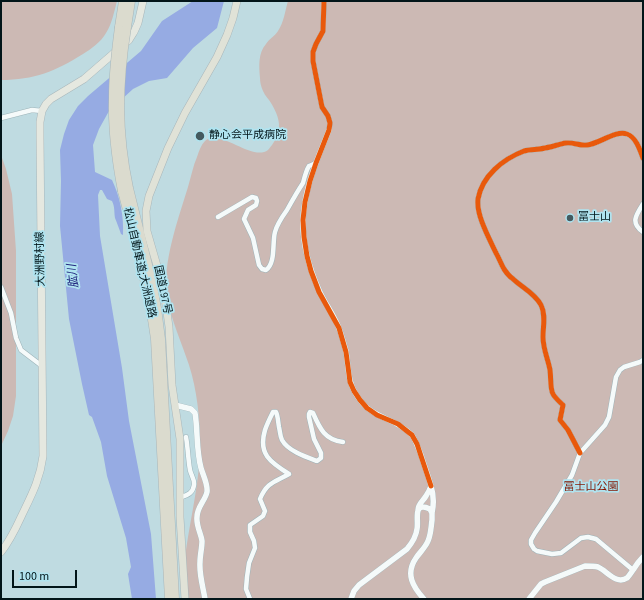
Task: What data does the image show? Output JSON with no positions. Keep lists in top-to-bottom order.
{
  "streets": {
    "highway": ["松山自動車道;大洲道路", "国道197号"],
    "main road": ["大洲野村線"]
  },
  "water": ["肱川"],
  "parks": ["冨士山公園"],
  "places": ["静心会平成病院", "冨士山"],
  "scale_bar": "100 m"
}
